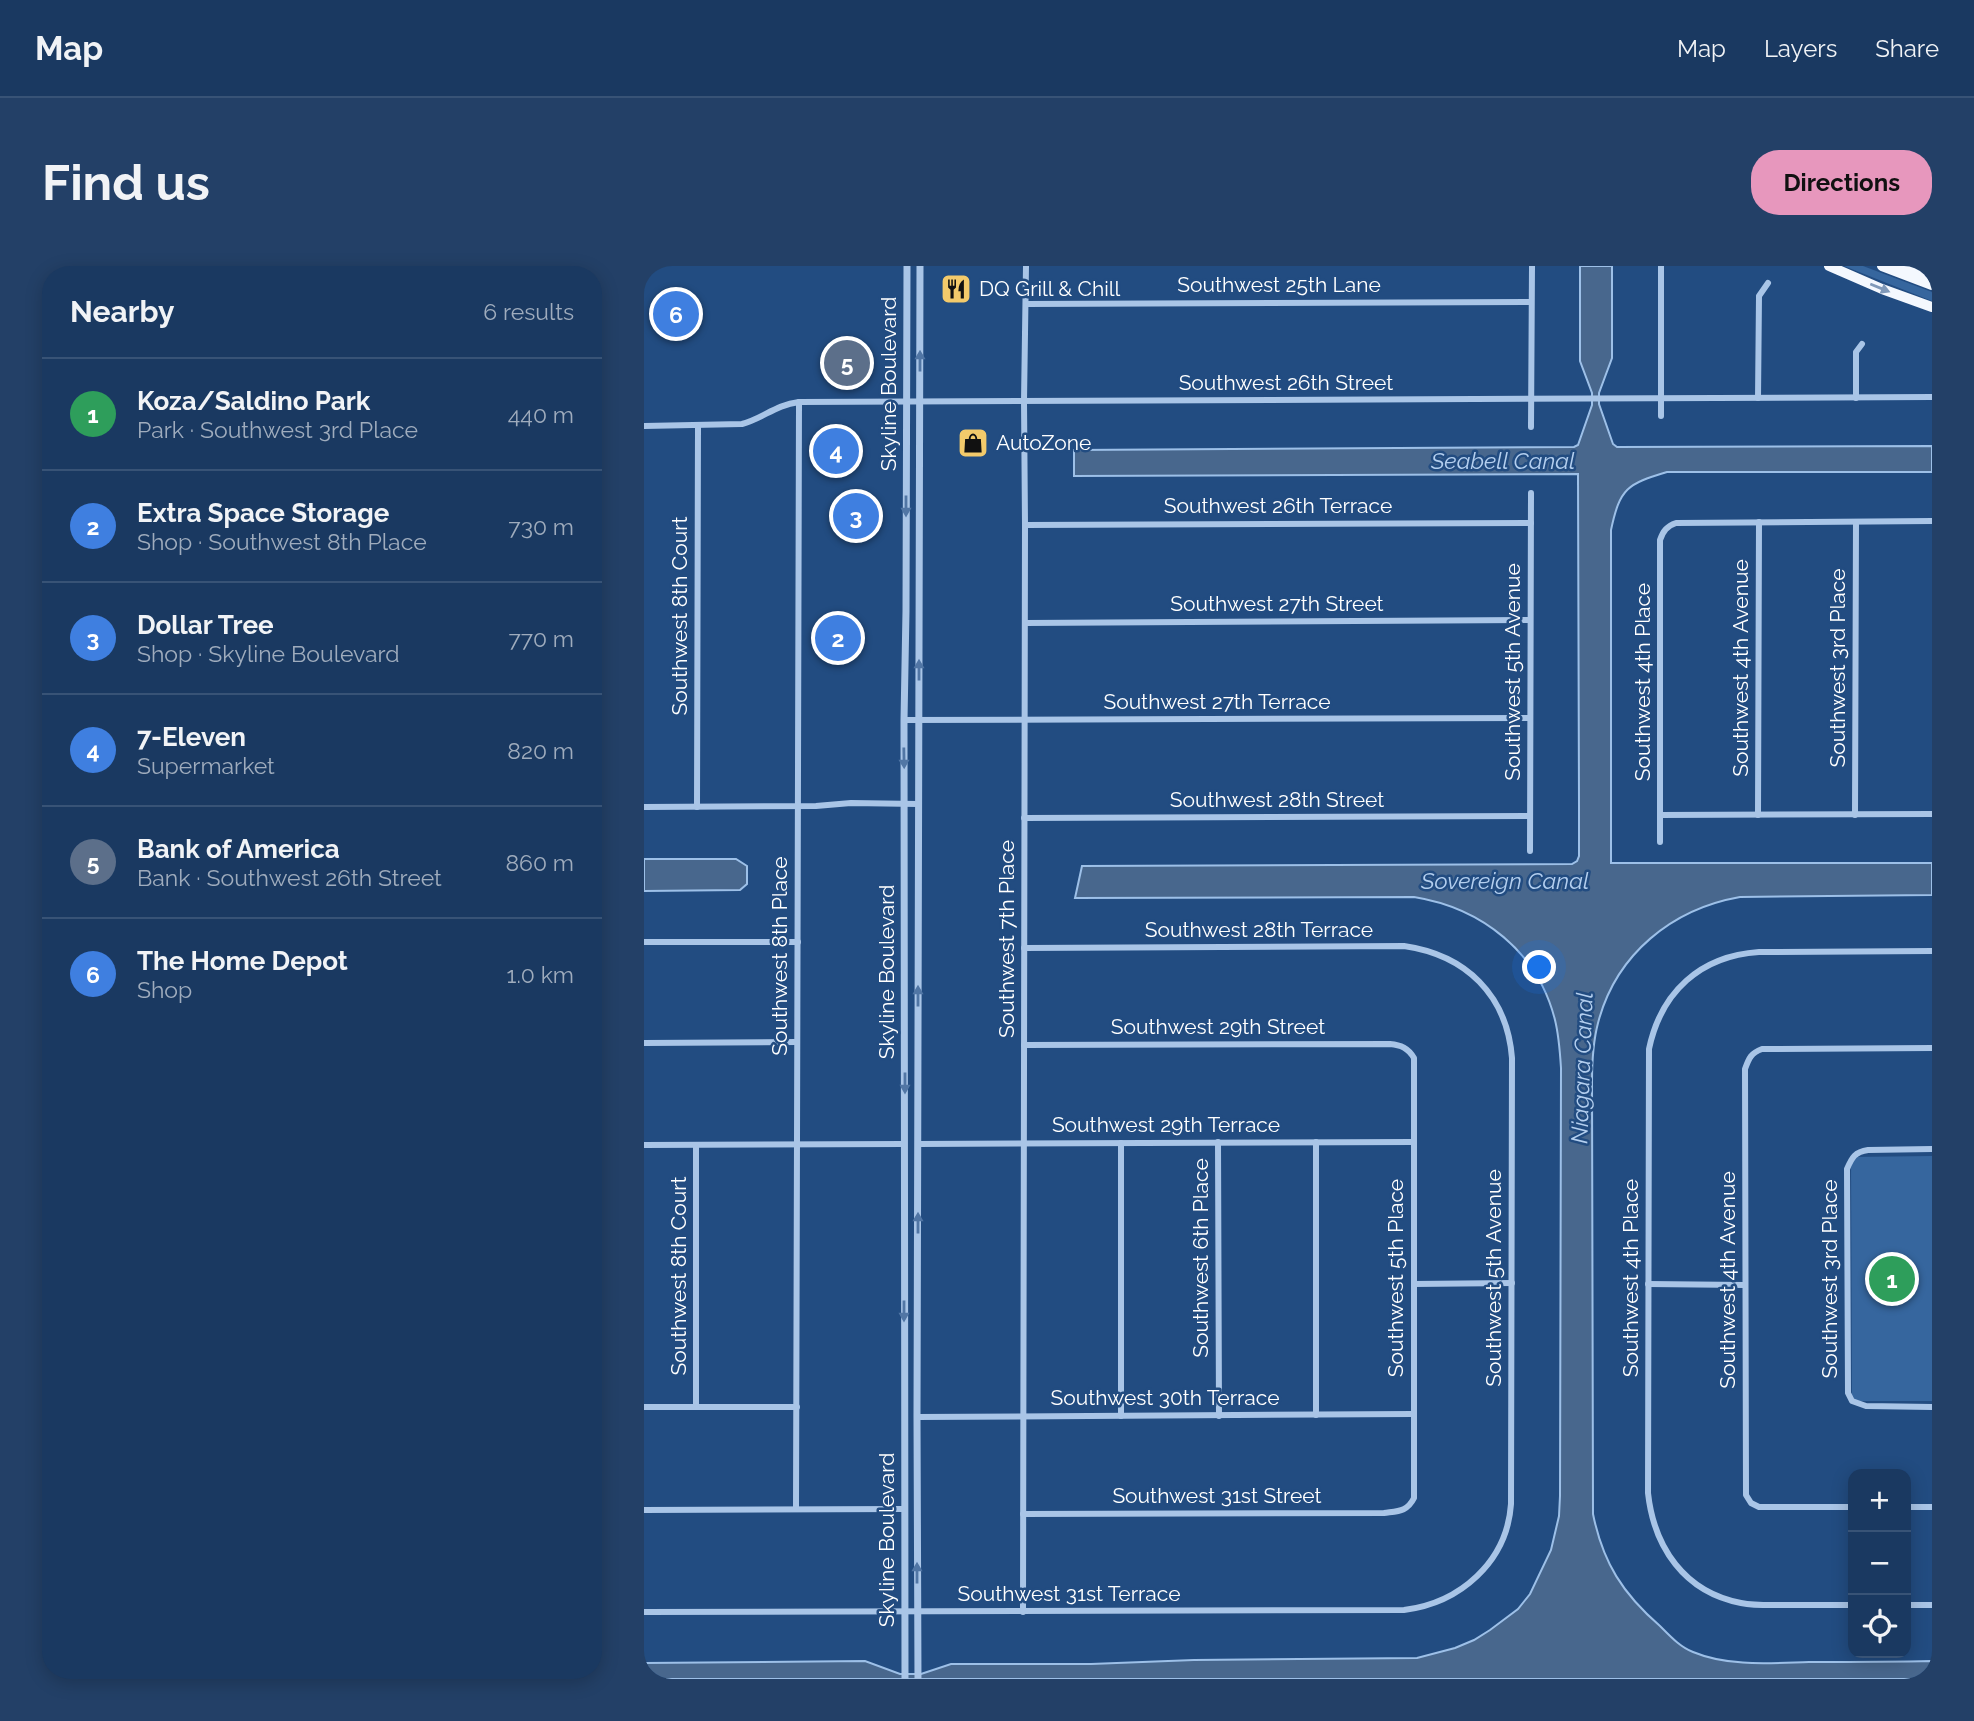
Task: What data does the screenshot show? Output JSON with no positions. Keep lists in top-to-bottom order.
{
  "streets": {
    "street": [
      "Southwest 25th Lane",
      "Southwest 26th Street",
      "Skyline Boulevard",
      "Southwest 26th Terrace",
      "Southwest 27th Street",
      "Southwest 8th Court",
      "Southwest 4th Avenue",
      "Southwest 3rd Place",
      "Southwest 5th Avenue",
      "Southwest 4th Place",
      "Southwest 27th Terrace",
      "Southwest 28th Street",
      "Southwest 28th Terrace",
      "Southwest 7th Place",
      "Southwest 8th Place",
      "Southwest 29th Street",
      "Southwest 29th Terrace",
      "Southwest 6th Place",
      "Southwest 5th Place",
      "Southwest 30th Terrace",
      "Southwest 31st Street",
      "Southwest 31st Terrace"
    ]
  },
  "crossings": [
    ["Southwest 25th Lane", "Southwest 7th Place"],
    ["Southwest 26th Street", "Skyline Boulevard"],
    ["Southwest 26th Street", "Southwest 8th Court"],
    ["Southwest 26th Street", "Southwest 7th Place"],
    ["Southwest 26th Street", "Southwest 8th Place"],
    ["Skyline Boulevard", "Southwest 27th Terrace"],
    ["Skyline Boulevard", "Southwest 29th Terrace"],
    ["Skyline Boulevard", "Southwest 30th Terrace"],
    ["Skyline Boulevard", "Southwest 31st Terrace"],
    ["Southwest 26th Terrace", "Southwest 5th Avenue"],
    ["Southwest 26th Terrace", "Southwest 7th Place"],
    ["Southwest 27th Street", "Southwest 5th Avenue"],
    ["Southwest 27th Street", "Southwest 7th Place"],
    ["Southwest 4th Avenue", "Southwest 4th Place"],
    ["Southwest 5th Avenue", "Southwest 27th Terrace"],
    ["Southwest 5th Avenue", "Southwest 28th Street"],
    ["Southwest 5th Avenue", "Southwest 28th Terrace"],
    ["Southwest 5th Avenue", "Southwest 31st Terrace"],
    ["Southwest 27th Terrace", "Southwest 7th Place"],
    ["Southwest 28th Street", "Southwest 7th Place"],
    ["Southwest 28th Terrace", "Southwest 7th Place"],
    ["Southwest 7th Place", "Southwest 29th Street"],
    ["Southwest 7th Place", "Southwest 29th Terrace"],
    ["Southwest 7th Place", "Southwest 30th Terrace"],
    ["Southwest 7th Place", "Southwest 31st Street"],
    ["Southwest 7th Place", "Southwest 31st Terrace"],
    ["Southwest 29th Street", "Southwest 5th Place"],
    ["Southwest 29th Terrace", "Southwest 6th Place"],
    ["Southwest 29th Terrace", "Southwest 5th Place"],
    ["Southwest 6th Place", "Southwest 30th Terrace"],
    ["Southwest 5th Place", "Southwest 30th Terrace"],
    ["Southwest 5th Place", "Southwest 31st Street"]
  ],
  "water": ["Seabell Canal", "Sovereign Canal", "Niagara Canal"],
  "places": {
    "restaurant": ["DQ Grill & Chill"],
    "shop": ["AutoZone"]
  },
  "page": {
    "header": "Map",
    "nav": ["Map", "Layers", "Share"],
    "buttons": "Directions",
    "title": "Find us",
    "heading": ["Nearby", "6 results"],
    "pins": [
      "6",
      "5",
      "4",
      "3",
      "2",
      "1"
    ],
    "list": [
      {
        "mark": "1",
        "name": "Koza/Saldino Park",
        "note": "Park · Southwest 3rd Place",
        "value": "440 m"
      },
      {
        "mark": "2",
        "name": "Extra Space Storage",
        "note": "Shop · Southwest 8th Place",
        "value": "730 m"
      },
      {
        "mark": "3",
        "name": "Dollar Tree",
        "note": "Shop · Skyline Boulevard",
        "value": "770 m"
      },
      {
        "mark": "4",
        "name": "7-Eleven",
        "note": "Supermarket",
        "value": "820 m"
      },
      {
        "mark": "5",
        "name": "Bank of America",
        "note": "Bank · Southwest 26th Street",
        "value": "860 m"
      },
      {
        "mark": "6",
        "name": "The Home Depot",
        "note": "Shop",
        "value": "1.0 km"
      }
    ],
    "map_buttons": ["+", "−"]
  }
}
